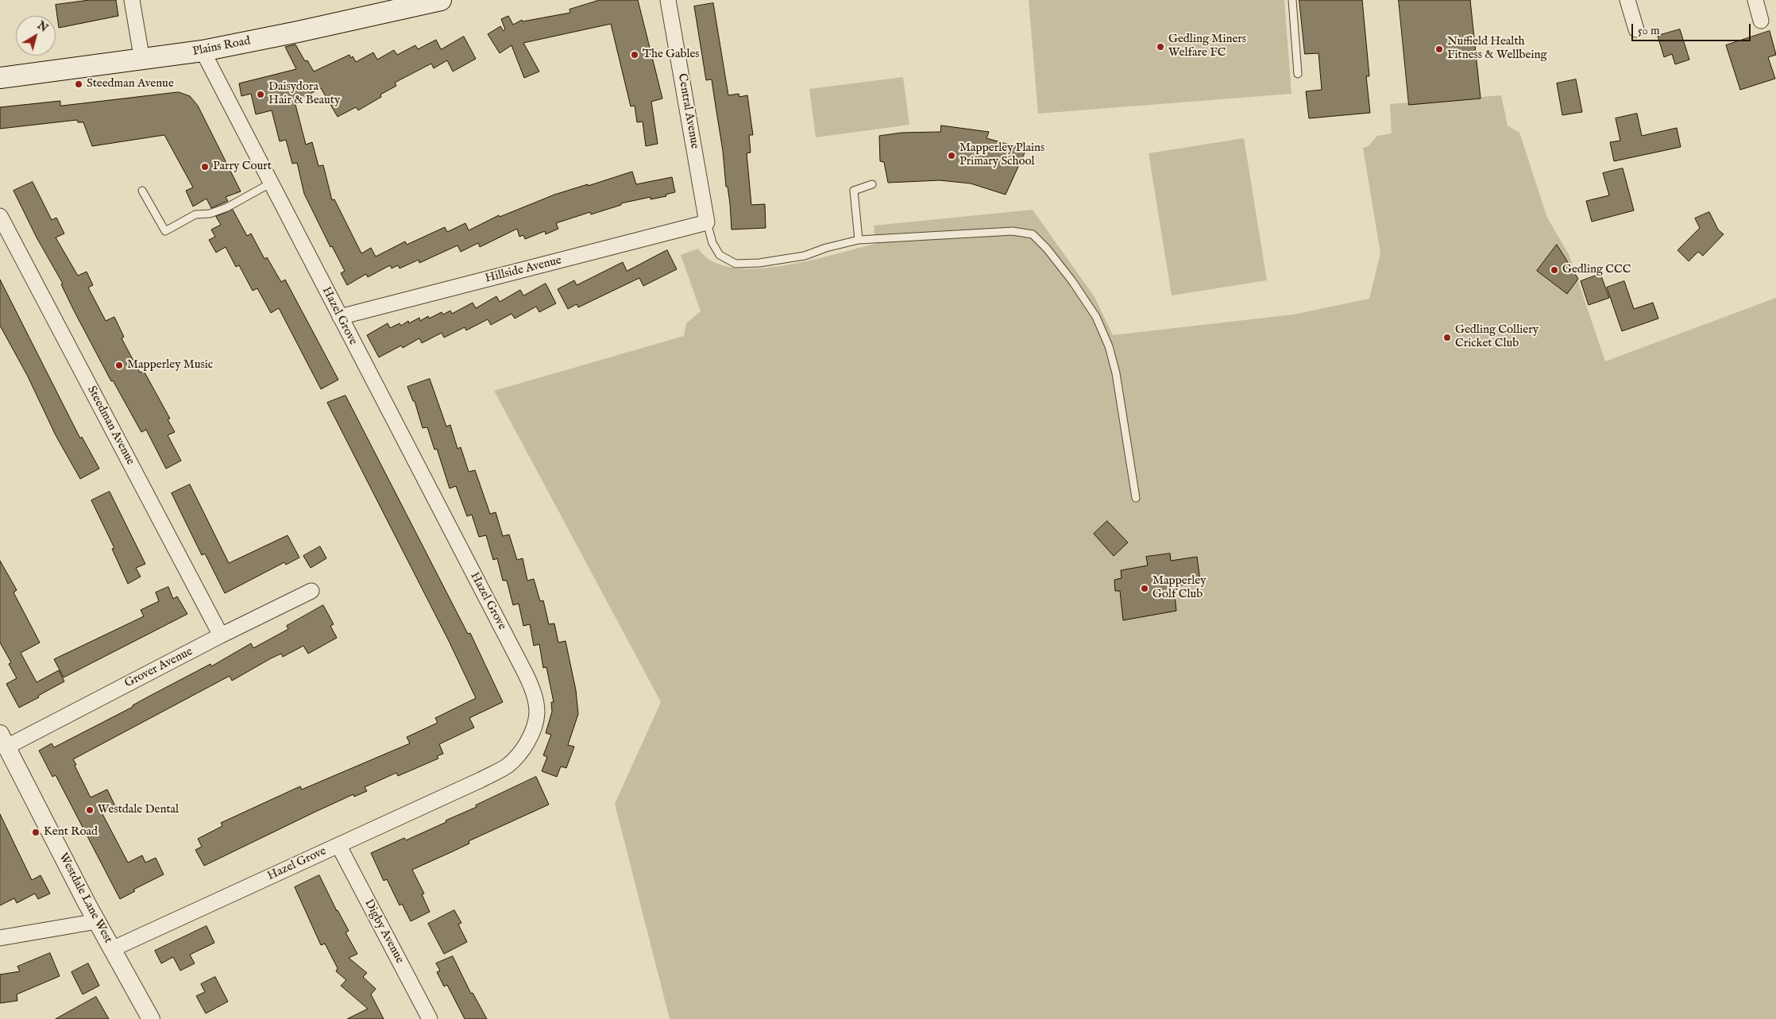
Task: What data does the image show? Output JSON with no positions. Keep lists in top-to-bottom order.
{
  "streets": {
    "main road": ["Plains Road"],
    "street": [
      "Central Avenue",
      "Hillside Avenue",
      "Hazel Grove",
      "Steedman Avenue",
      "Grover Avenue",
      "Westdale Lane West",
      "Digby Avenue"
    ]
  },
  "crossings": [
    ["Plains Road", "Hazel Grove"],
    ["Central Avenue", "Hillside Avenue"],
    ["Hillside Avenue", "Hazel Grove"],
    ["Hazel Grove", "Westdale Lane West"],
    ["Hazel Grove", "Digby Avenue"],
    ["Steedman Avenue", "Grover Avenue"],
    ["Grover Avenue", "Westdale Lane West"]
  ],
  "places": [
    "Gedling Miners Welfare FC",
    "Nuffield Health Fitness & Wellbeing",
    "The Gables",
    "Steedman Avenue",
    "Daisydora Hair & Beauty",
    "Mapperley Plains Primary School",
    "Parry Court",
    "Gedling CCC",
    "Gedling Colliery Cricket Club",
    "Mapperley Music",
    "Mapperley Golf Club",
    "Westdale Dental",
    "Kent Road"
  ],
  "scale_bar": "50 m",
  "north": "top right"
}
